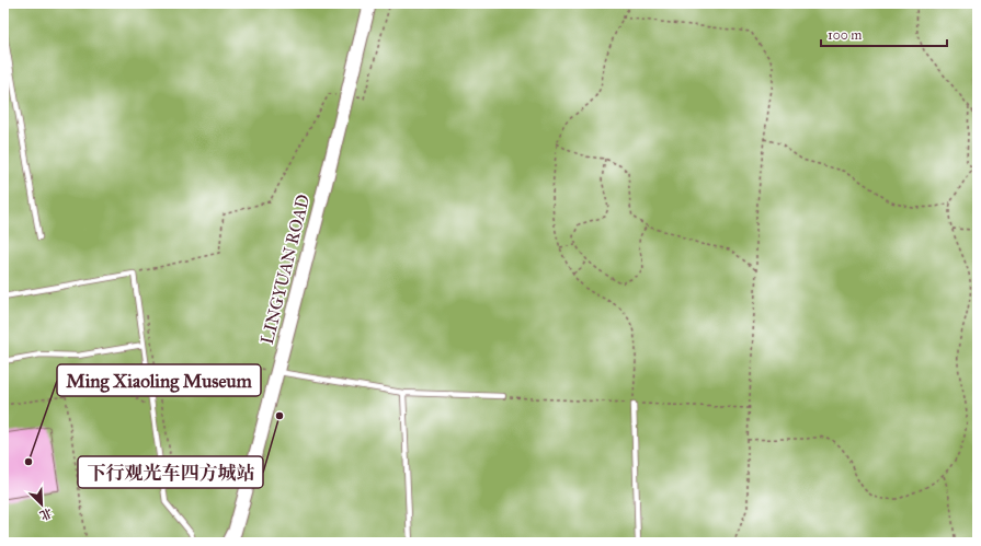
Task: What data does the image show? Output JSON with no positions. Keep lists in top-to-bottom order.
{
  "streets": {
    "street": ["LINGYUAN ROAD"]
  },
  "places": ["下行观光车四方城站", "Ming Xiaoling Museum"],
  "scale_bar": "100 m",
  "north": "bottom right"
}
